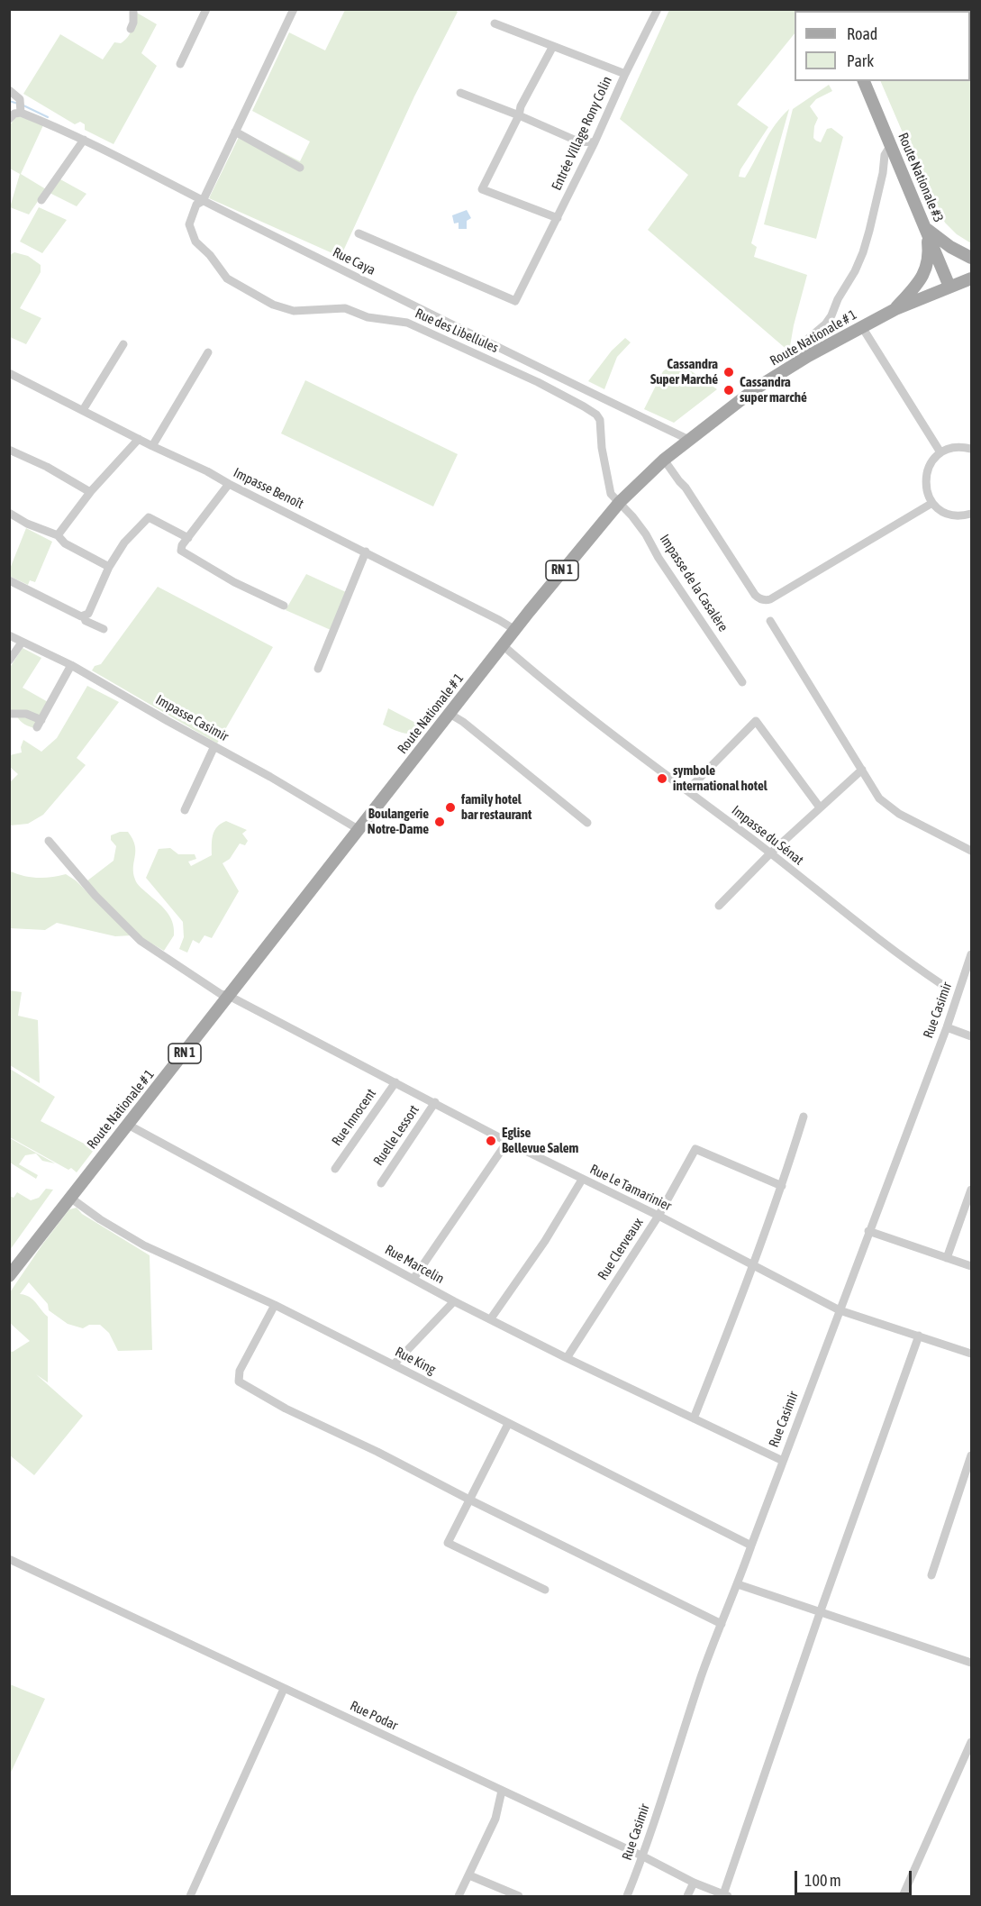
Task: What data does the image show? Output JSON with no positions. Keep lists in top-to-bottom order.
{
  "streets": {
    "main road": ["Route Nationale #3", "Route Nationale # 1", "RN 1"],
    "street": [
      "Entrée Village Rony Colin",
      "Rue Caya",
      "Rue des Libellules",
      "Impasse Benoît",
      "Impasse de la Casalère",
      "Impasse Casimir",
      "Impasse du Sénat",
      "Rue Casimir",
      "Rue Innocent",
      "Ruelle Lessort",
      "Rue Le Tamarinier",
      "Rue Clerveaux",
      "Rue Marcelin",
      "Rue King",
      "Rue Podar"
    ]
  },
  "crossings": [
    ["Route Nationale #3", "Route Nationale # 1"],
    ["Rue Caya", "Rue des Libellules"],
    ["Rue Caya", "Route Nationale # 1"],
    ["Rue des Libellules", "Route Nationale # 1"],
    ["Rue des Libellules", "Impasse de la Casalère"],
    ["Route Nationale # 1", "Impasse Benoît"],
    ["Route Nationale # 1", "Impasse de la Casalère"],
    ["Route Nationale # 1", "Impasse Casimir"],
    ["Route Nationale # 1", "Impasse du Sénat"],
    ["Route Nationale # 1", "Rue Le Tamarinier"],
    ["Route Nationale # 1", "Rue Marcelin"],
    ["Route Nationale # 1", "Rue King"],
    ["Rue Casimir", "Rue Le Tamarinier"],
    ["Rue Casimir", "Rue Marcelin"],
    ["Rue Casimir", "Rue King"],
    ["Rue Casimir", "Rue Podar"],
    ["Rue Innocent", "Rue Le Tamarinier"],
    ["Ruelle Lessort", "Rue Le Tamarinier"],
    ["Rue Le Tamarinier", "Rue Clerveaux"],
    ["Rue Clerveaux", "Rue Marcelin"]
  ],
  "places": [
    "Cassandra Super Marché",
    "Cassandra super marché",
    "symbole international hotel",
    "family hotel bar restaurant",
    "Boulangerie Notre-Dame",
    "Eglise Bellevue Salem"
  ],
  "legend": ["Road", "Park"],
  "scale_bar": "100 m"
}
